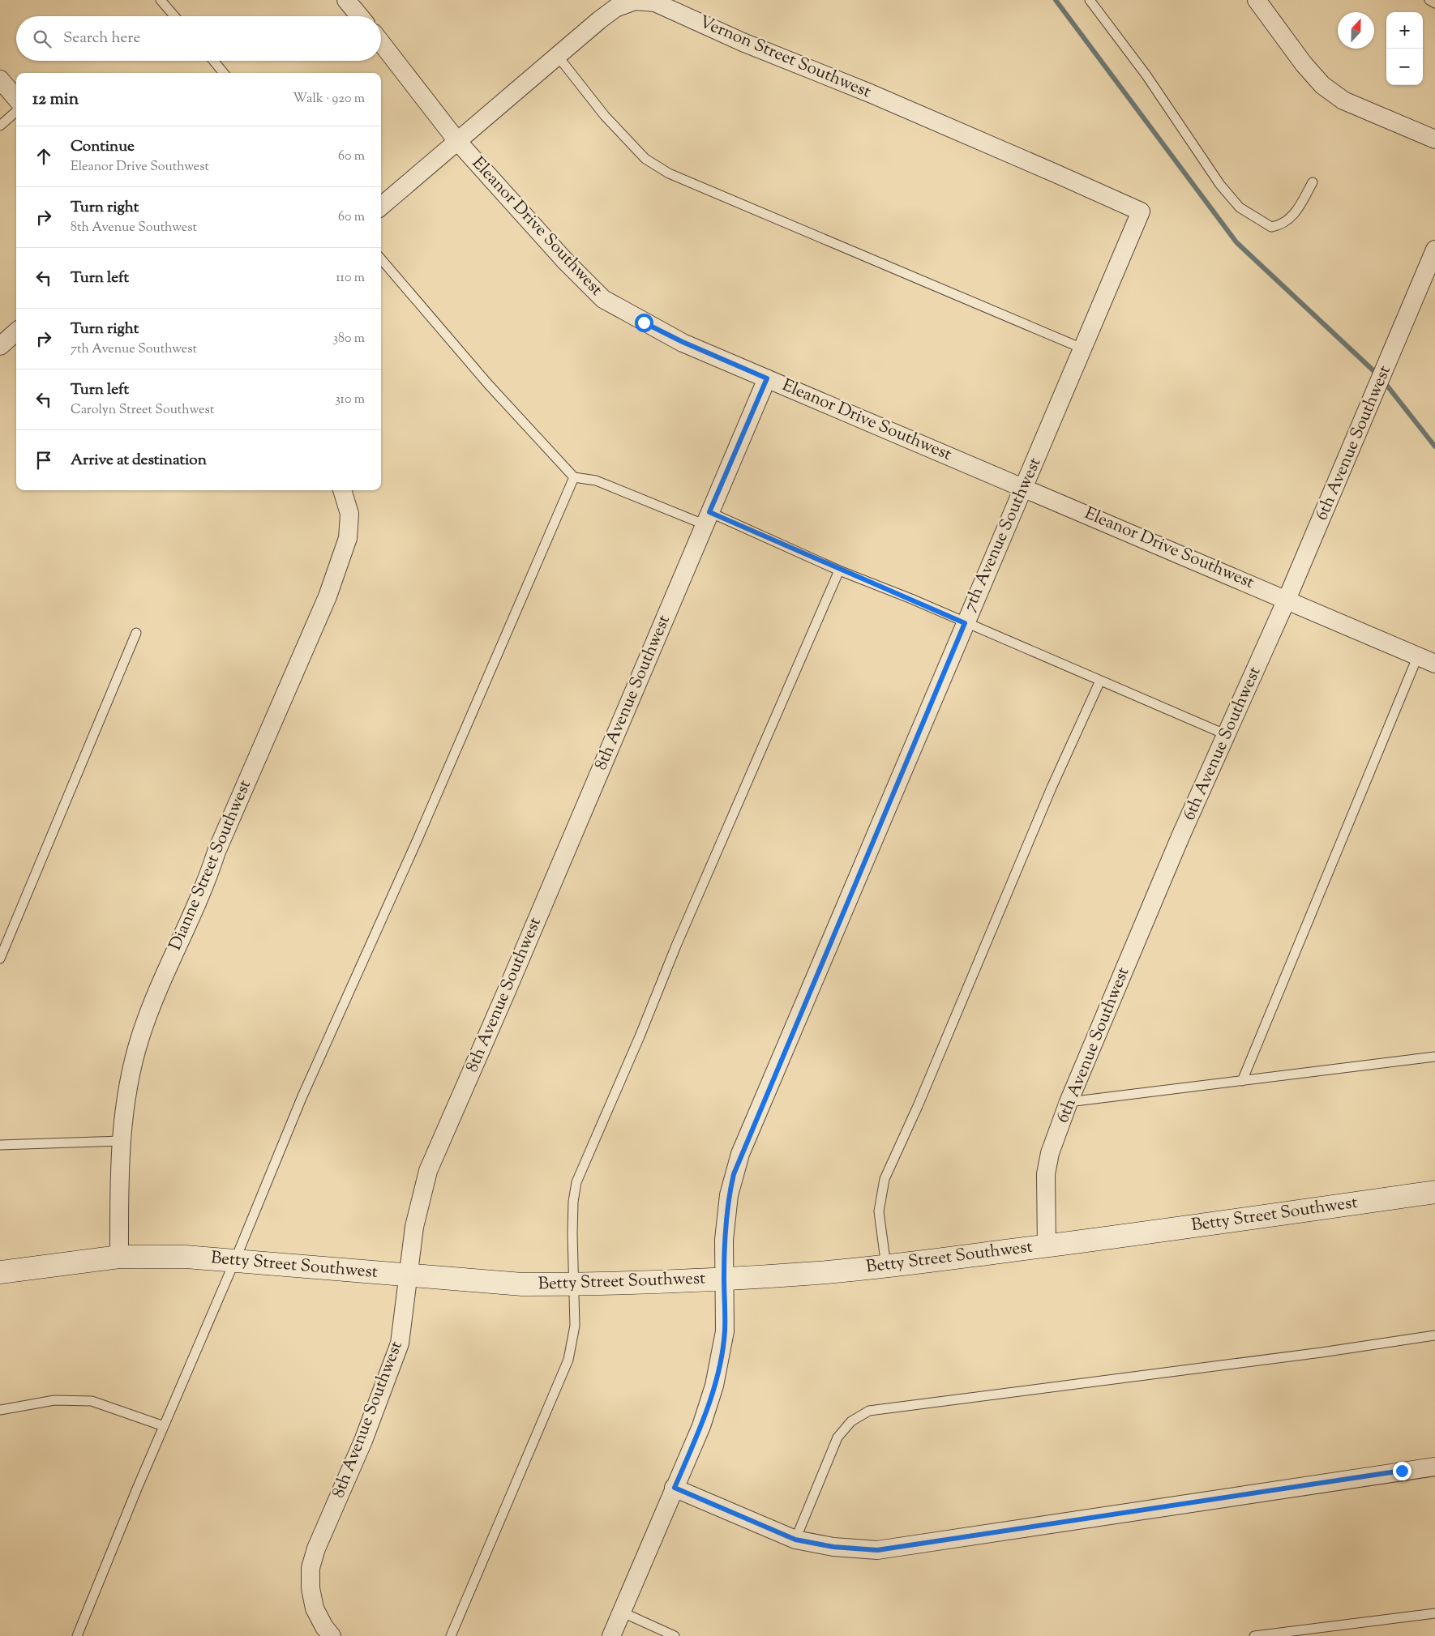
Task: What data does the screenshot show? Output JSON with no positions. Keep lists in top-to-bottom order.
{
  "streets": {
    "street": [
      "Vernon Street Southwest",
      "Eleanor Drive Southwest",
      "6th Avenue Southwest",
      "7th Avenue Southwest",
      "8th Avenue Southwest",
      "Dianne Street Southwest",
      "Betty Street Southwest"
    ]
  },
  "crossings": [
    ["Vernon Street Southwest", "Eleanor Drive Southwest"],
    ["Vernon Street Southwest", "7th Avenue Southwest"],
    ["Eleanor Drive Southwest", "6th Avenue Southwest"],
    ["Eleanor Drive Southwest", "7th Avenue Southwest"],
    ["Eleanor Drive Southwest", "8th Avenue Southwest"],
    ["6th Avenue Southwest", "Betty Street Southwest"],
    ["7th Avenue Southwest", "Betty Street Southwest"],
    ["8th Avenue Southwest", "Betty Street Southwest"],
    ["Dianne Street Southwest", "Betty Street Southwest"]
  ],
  "north": "top",
  "page": {
    "map_buttons": ["+", "−"],
    "search": "Search here",
    "heading": ["12 min", "Walk · 920 m"],
    "list": [
      ["Continue", "Eleanor Drive Southwest", "60 m"],
      ["Turn right", "8th Avenue Southwest", "60 m"],
      ["Turn left", "110 m"],
      ["Turn right", "7th Avenue Southwest", "380 m"],
      ["Turn left", "Carolyn Street Southwest", "310 m"],
      "Arrive at destination"
    ]
  }
}
